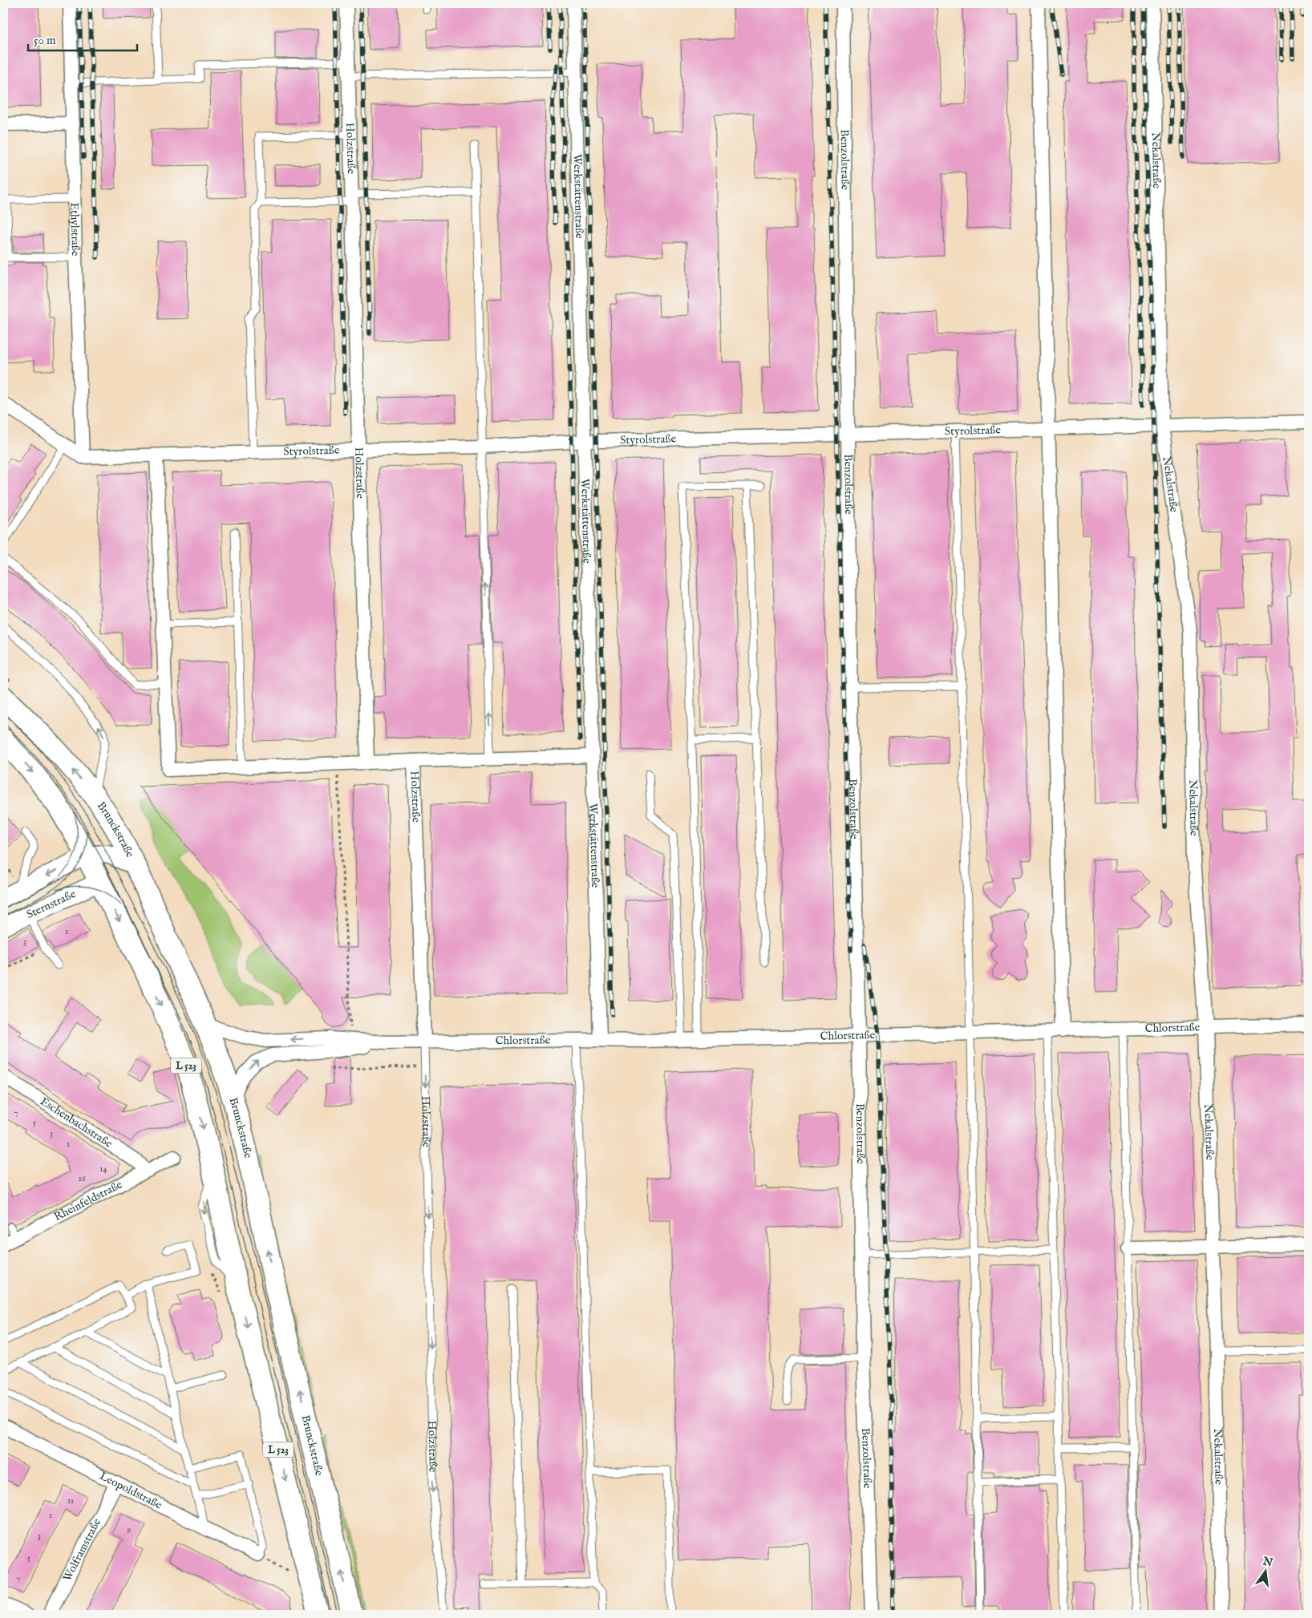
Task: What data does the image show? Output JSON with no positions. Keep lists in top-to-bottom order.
{
  "streets": {
    "main road": ["Brunckstraße", "Sternstraße", "L 523"],
    "street": [
      "Holzstraße",
      "Benzolstraße",
      "Nekalstraße",
      "Werkstättenstraße",
      "Ethylstraße",
      "Styrolstraße",
      "Chlorstraße",
      "Eschenbachstraße",
      "Rheinfeldstraße",
      "Leopoldstraße",
      "Wolframstraße"
    ]
  },
  "crossings": [
    ["Holzstraße", "Styrolstraße"],
    ["Holzstraße", "Chlorstraße"],
    ["Benzolstraße", "Styrolstraße"],
    ["Benzolstraße", "Chlorstraße"],
    ["Nekalstraße", "Styrolstraße"],
    ["Nekalstraße", "Chlorstraße"],
    ["Werkstättenstraße", "Styrolstraße"],
    ["Werkstättenstraße", "Chlorstraße"],
    ["Ethylstraße", "Styrolstraße"],
    ["Sternstraße", "L 523"],
    ["Eschenbachstraße", "Rheinfeldstraße"],
    ["Leopoldstraße", "Wolframstraße"]
  ],
  "house_numbers": [
    "1",
    "3",
    "7",
    "5",
    "3",
    "1",
    "14",
    "16",
    "11",
    "1",
    "9",
    "3",
    "5",
    "7"
  ],
  "scale_bar": "50 m",
  "north": "top"
}
